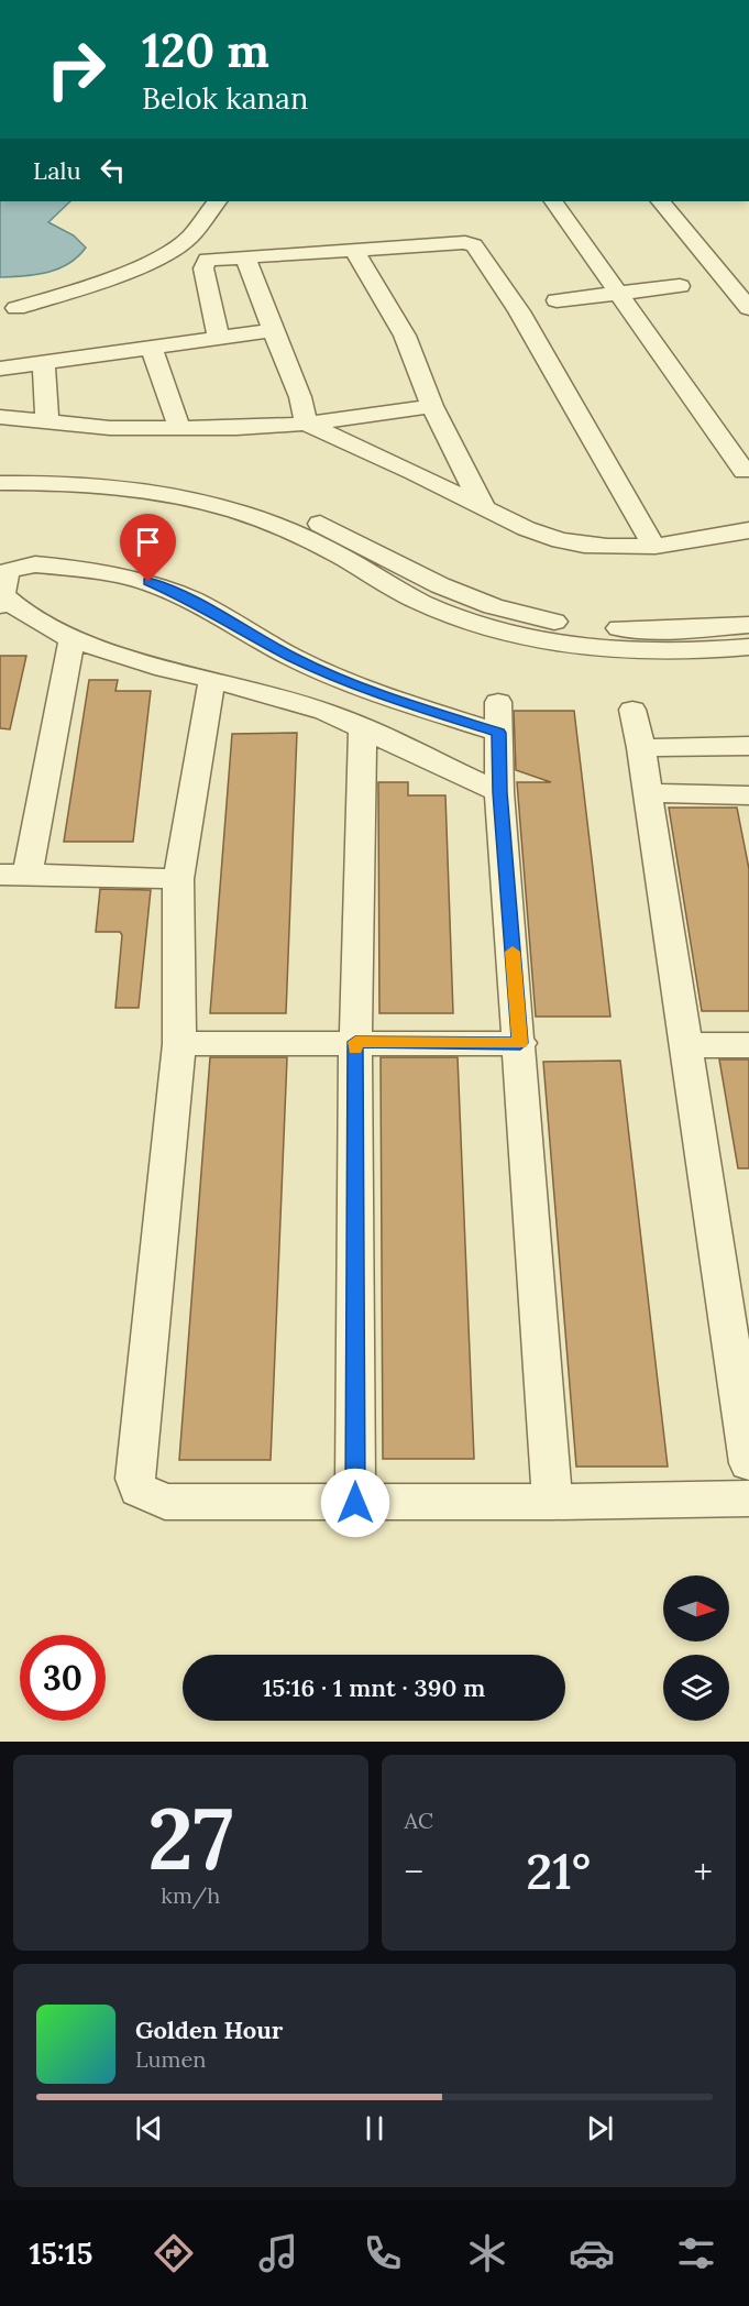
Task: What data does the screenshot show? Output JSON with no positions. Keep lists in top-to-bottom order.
{
  "north": "right",
  "page": {
    "turn": ["120 m", "Belok kanan"],
    "then": "Lalu",
    "limit": "30",
    "trip": "15:16 · 1 mnt · 390 m",
    "tile": [
      ["27", "km/h"],
      "AC"
    ],
    "heat": ["−", "21°", "+"],
    "song": ["Golden Hour", "Lumen"],
    "tabs": "15:15"
  }
}
